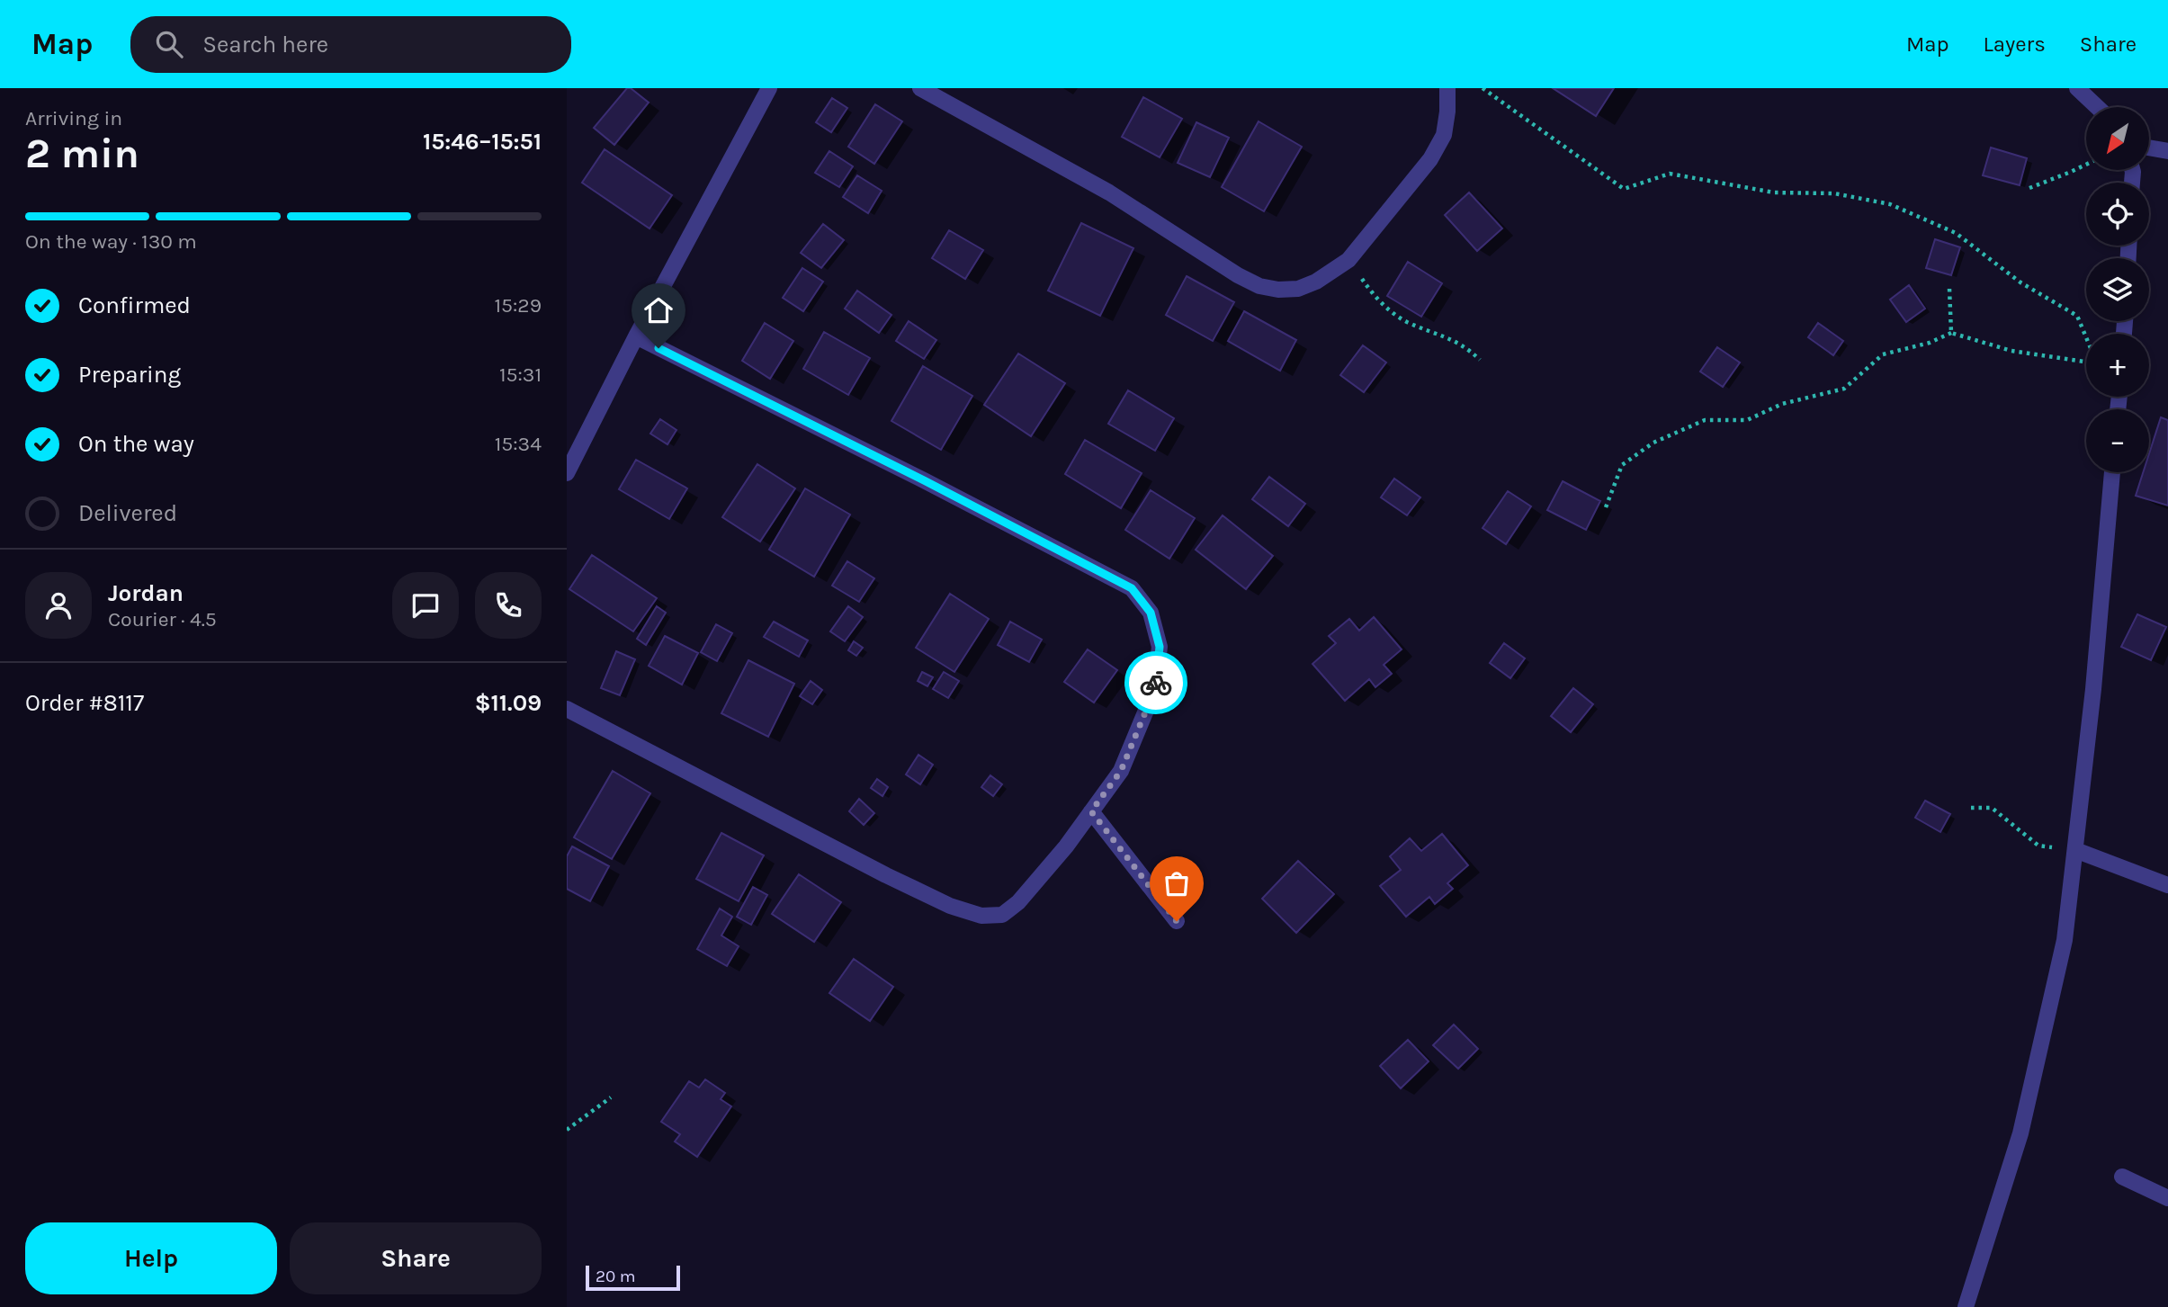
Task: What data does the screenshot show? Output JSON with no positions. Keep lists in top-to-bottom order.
{
  "scale_bar": "20 m",
  "north": "bottom left",
  "page": {
    "header": "Map",
    "search": "Search here",
    "nav": ["Map", "Layers", "Share"],
    "heading": ["2 min", "Arriving in", "15:46–15:51"],
    "panel": [
      "Jordan",
      "Courier · 4.5",
      "Order #8117",
      "$11.09"
    ],
    "map_buttons": ["+", "−"],
    "bar": "On the way · 130 m",
    "list": [
      ["Confirmed", "15:29"],
      ["Preparing", "15:31"],
      ["On the way", "15:34"],
      "Delivered"
    ],
    "buttons": ["Help", "Share"],
    "scale": "20 m"
  }
}
